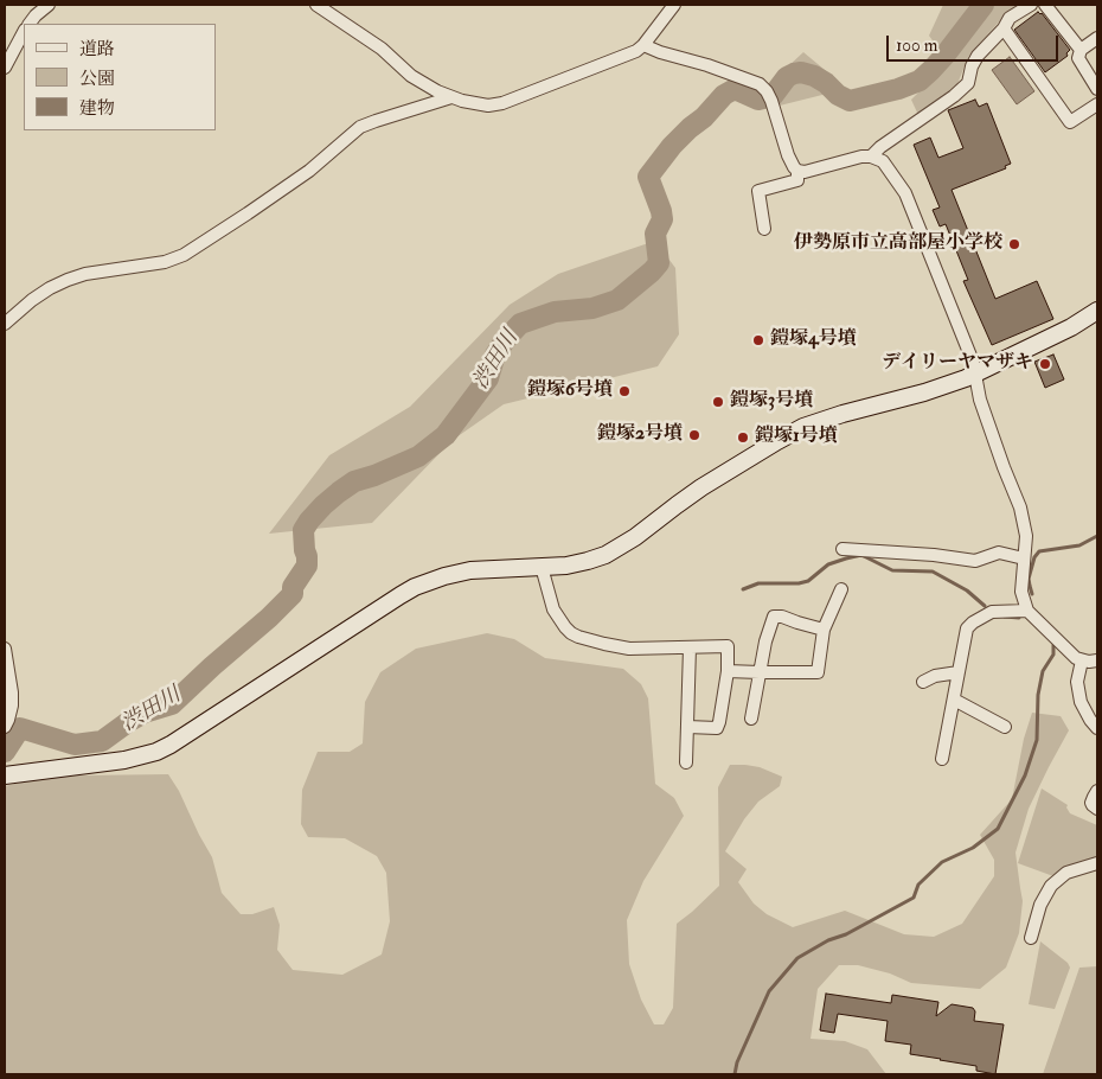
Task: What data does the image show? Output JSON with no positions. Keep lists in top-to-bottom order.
{
  "water": ["渋田川"],
  "places": [
    "伊勢原市立高部屋小学校",
    "鎧塚4号墳",
    "デイリーヤマザキ",
    "鎧塚6号墳",
    "鎧塚3号墳",
    "鎧塚2号墳",
    "鎧塚1号墳"
  ],
  "legend": ["道路", "公園", "建物"],
  "scale_bar": "100 m"
}
